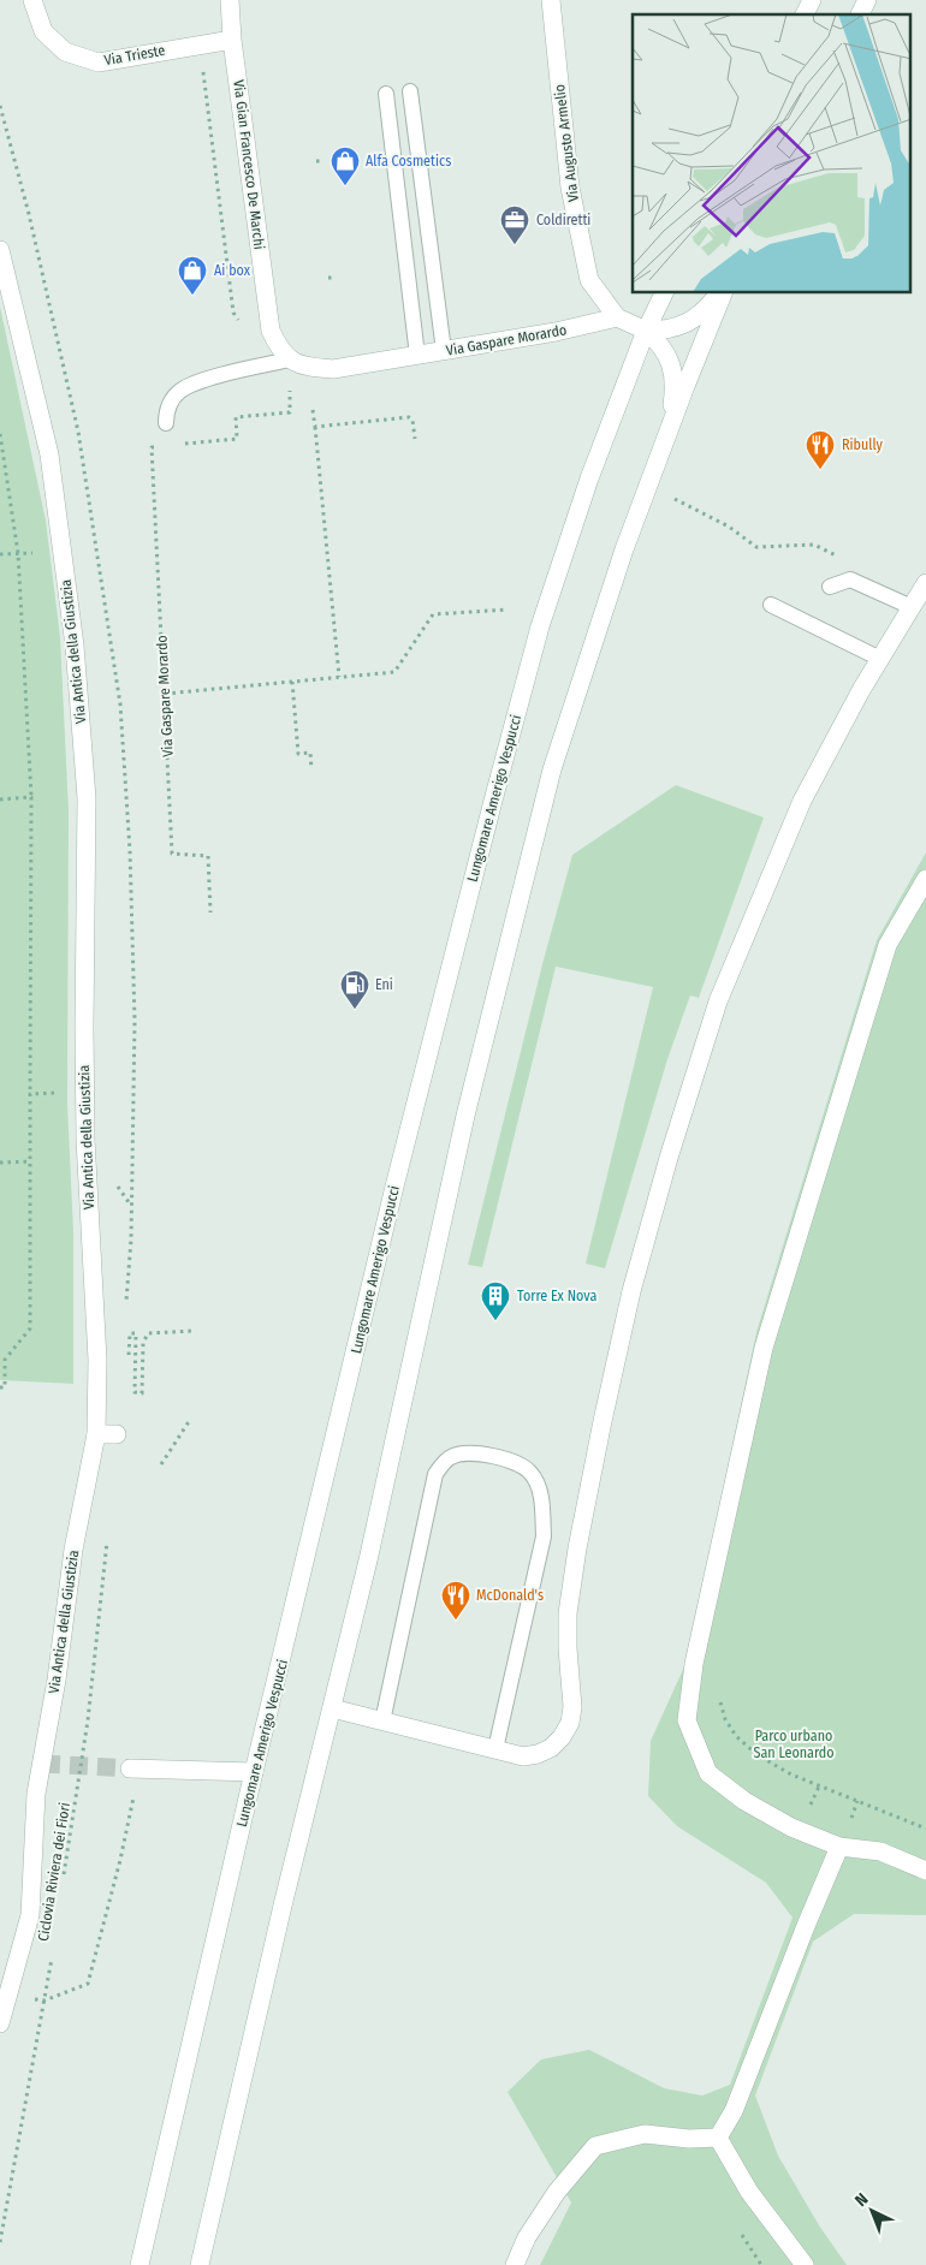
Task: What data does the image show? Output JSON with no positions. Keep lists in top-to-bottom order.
{
  "streets": {
    "street": [
      "Via Trieste",
      "Via Augusto Armelio",
      "Via Gian Francesco De Marchi",
      "Via Gaspare Morardo",
      "Via Antica della Giustizia",
      "Lungomare Amerigo Vespucci"
    ],
    "path": ["Ciclovia Riviera dei Fiori"]
  },
  "crossings": [
    ["Via Trieste", "Via Gian Francesco De Marchi"],
    ["Via Augusto Armelio", "Via Gaspare Morardo"],
    ["Via Augusto Armelio", "Lungomare Amerigo Vespucci"],
    ["Via Gian Francesco De Marchi", "Via Gaspare Morardo"]
  ],
  "parks": ["Parco urbano San Leonardo"],
  "places": {
    "shop": ["Alfa Cosmetics", "Ai box"],
    "office": ["Coldiretti"],
    "restaurant": ["Ribully", "McDonald's"],
    "fuel station": ["Eni"],
    "building": ["Torre Ex Nova"]
  },
  "north": "top left"
}
